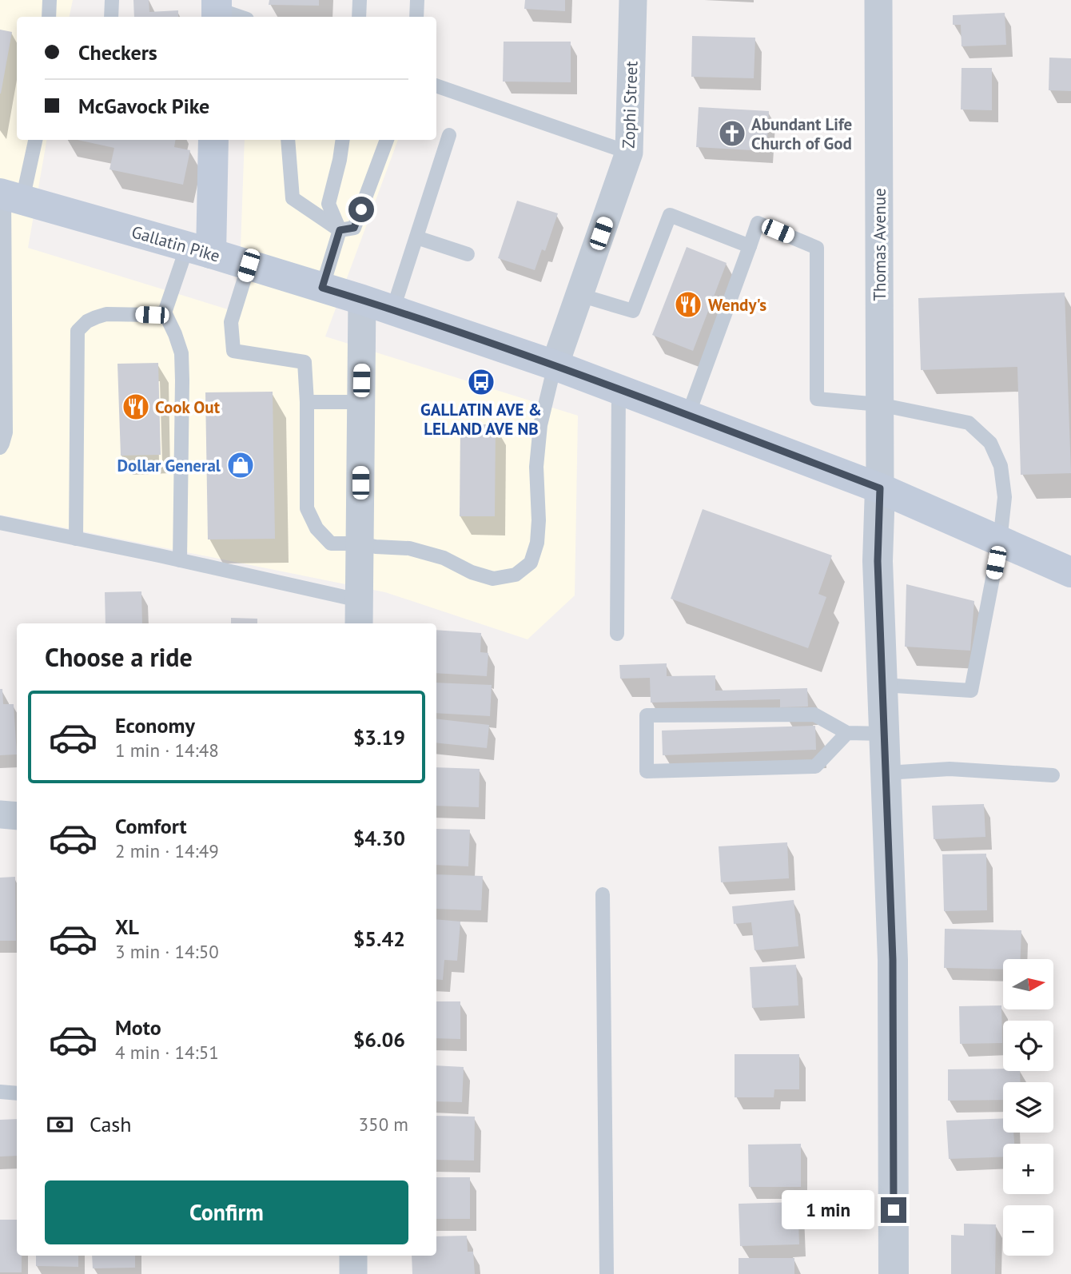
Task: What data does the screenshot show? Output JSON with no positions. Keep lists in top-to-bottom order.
{
  "streets": {
    "main road": ["Gallatin Pike"],
    "street": ["Zophi Street", "Thomas Avenue"]
  },
  "crossings": [
    ["Zophi Street", "Gallatin Pike"],
    ["Gallatin Pike", "Thomas Avenue"]
  ],
  "places": {
    "church": ["Abundant Life Church of God"],
    "restaurant": ["Wendy's", "Cook Out"],
    "bus stop": ["GALLATIN AVE & LELAND AVE NB"],
    "shop": ["Dollar General"]
  },
  "north": "right",
  "page": {
    "banner": ["Checkers", "McGavock Pike"],
    "heading": "Choose a ride",
    "list": [
      {
        "name": "Economy",
        "note": "1 min · 14:48",
        "value": "$3.19"
      },
      {
        "name": "Comfort",
        "note": "2 min · 14:49",
        "value": "$4.30"
      },
      {
        "name": "XL",
        "note": "3 min · 14:50",
        "value": "$5.42"
      },
      {
        "name": "Moto",
        "note": "4 min · 14:51",
        "value": "$6.06"
      }
    ],
    "map_buttons": ["+", "−"],
    "pay": ["Cash", "350 m"],
    "buttons": "Confirm",
    "bubble": "1 min"
  }
}
